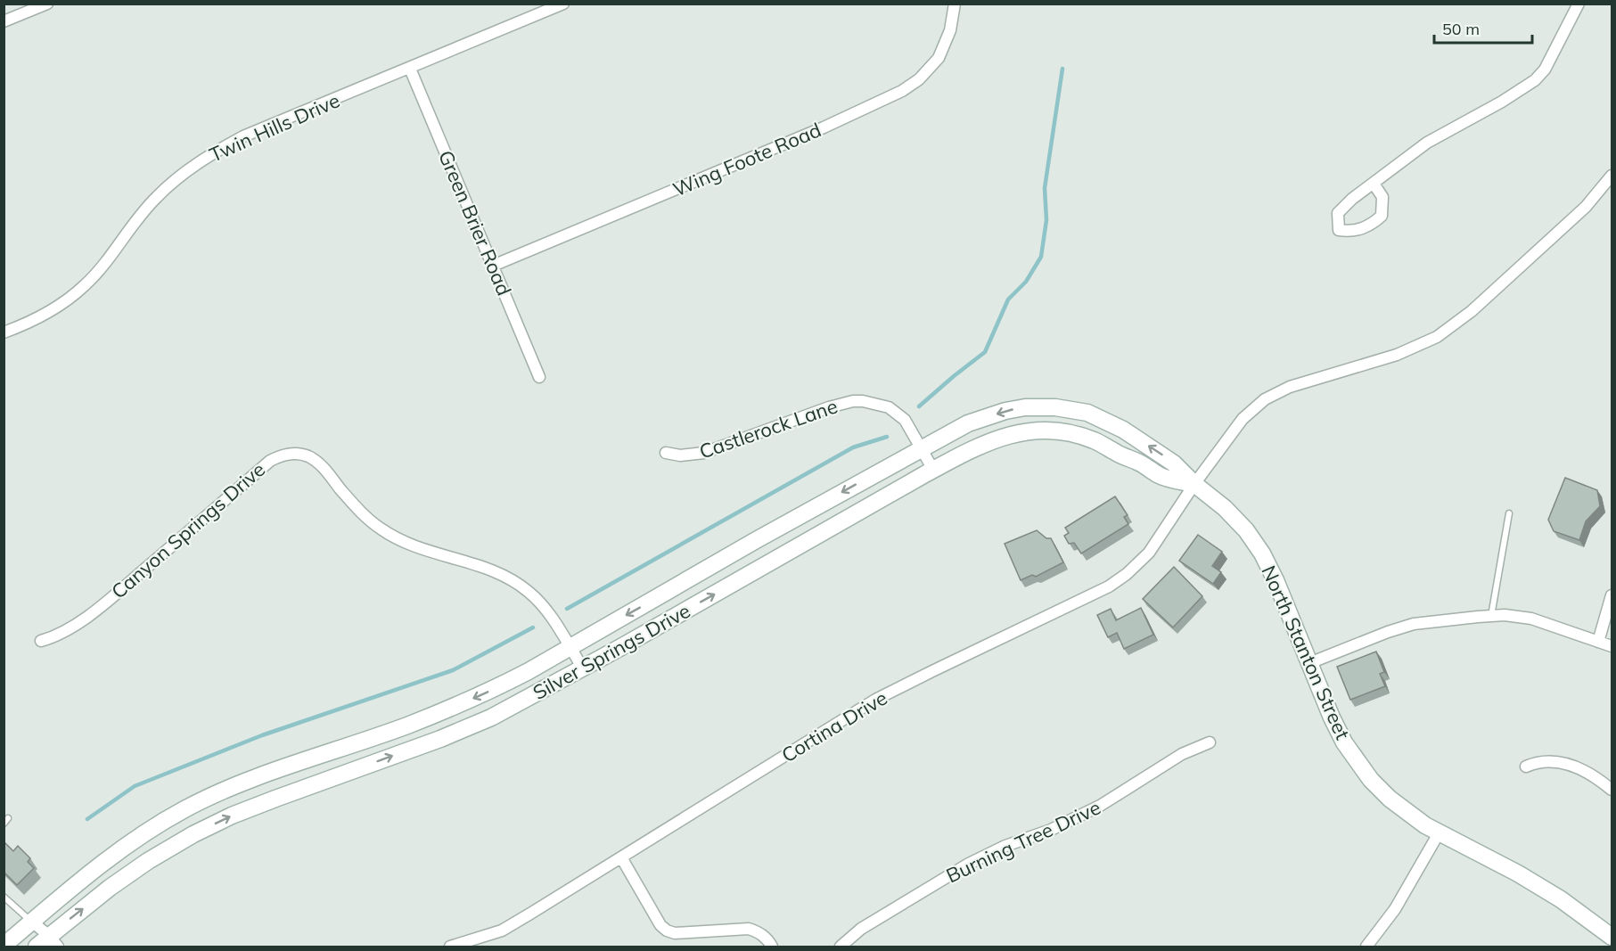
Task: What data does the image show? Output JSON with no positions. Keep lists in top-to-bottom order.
{
  "streets": {
    "street": [
      "Twin Hills Drive",
      "Wing Foote Road",
      "Green Brier Road",
      "Castlerock Lane",
      "Canyon Springs Drive",
      "Silver Springs Drive",
      "North Stanton Street",
      "Cortina Drive",
      "Burning Tree Drive"
    ]
  },
  "crossings": [
    ["Twin Hills Drive", "Green Brier Road"],
    ["Wing Foote Road", "Green Brier Road"],
    ["Castlerock Lane", "Silver Springs Drive"],
    ["Canyon Springs Drive", "Silver Springs Drive"],
    ["Silver Springs Drive", "North Stanton Street"],
    ["Silver Springs Drive", "Cortina Drive"],
    ["North Stanton Street", "Cortina Drive"]
  ],
  "scale_bar": "50 m"
}
